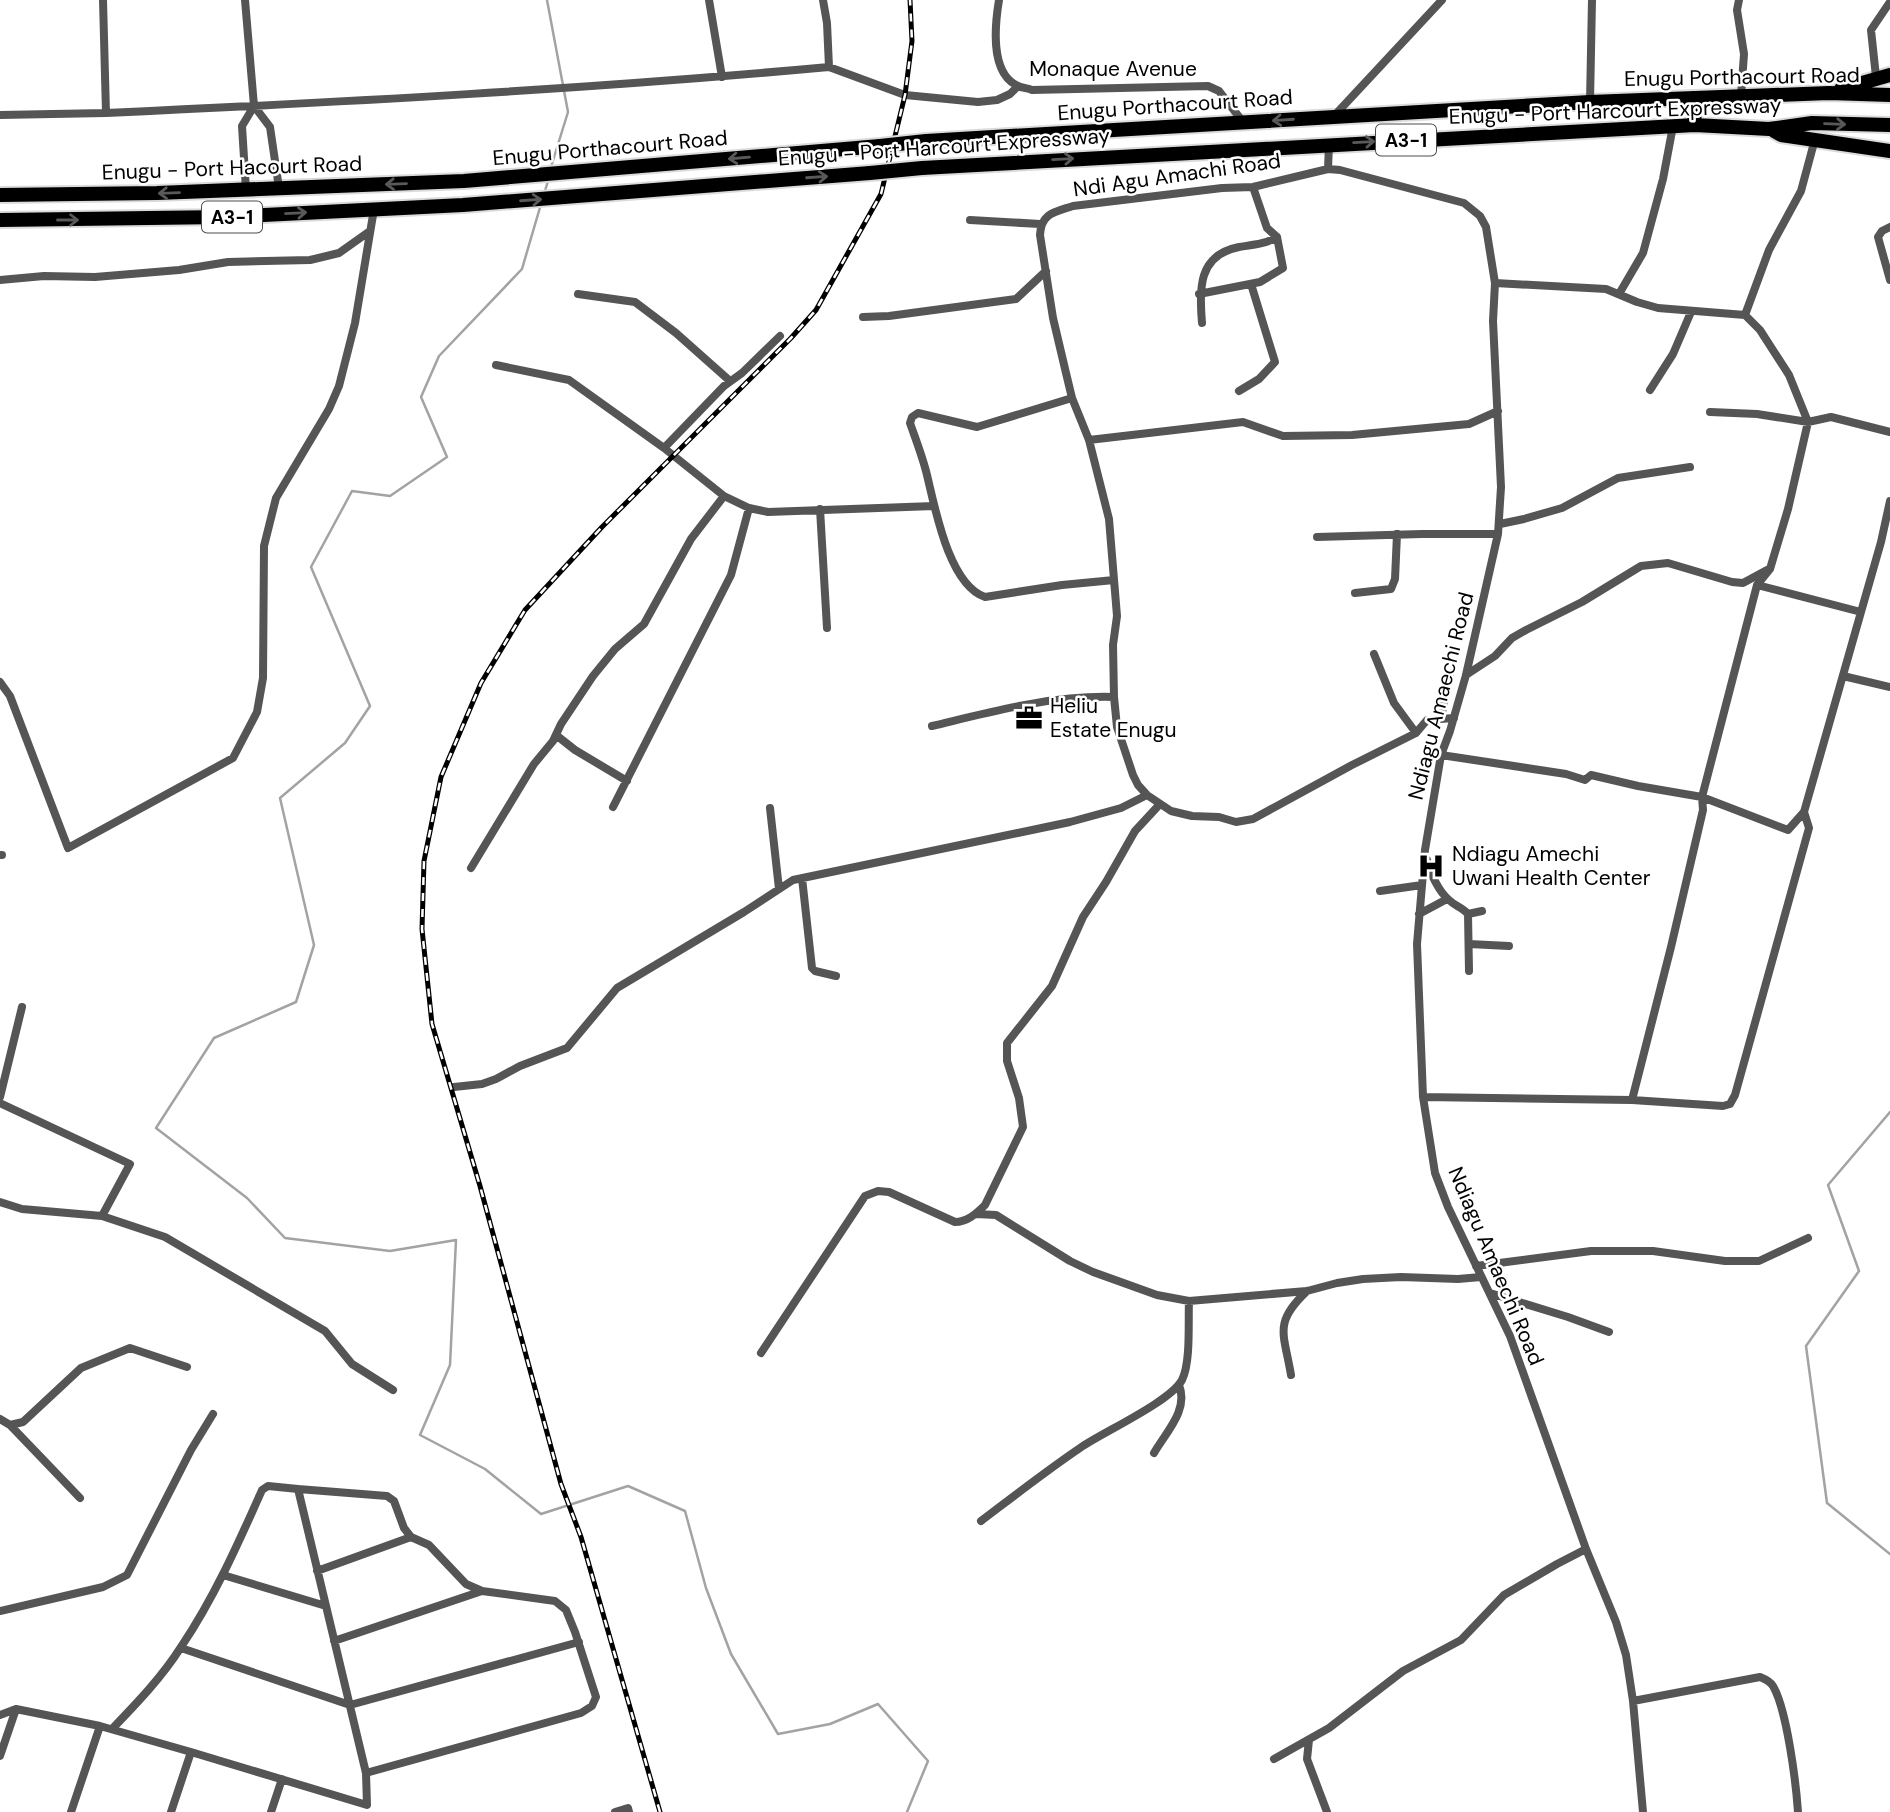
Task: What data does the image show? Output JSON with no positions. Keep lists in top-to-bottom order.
{
  "streets": {
    "highway": [
      "Enugu Porthacourt Road",
      "Enugu - Port Harcourt Expressway",
      "A3-1",
      "Enugu - Port Hacourt Road"
    ],
    "street": ["Monaque Avenue", "Ndi Agu Amachi Road", "Ndiagu Amaechi Road"]
  },
  "crossings": [
    ["Monaque Avenue", "Enugu Porthacourt Road"],
    ["Enugu Porthacourt Road", "Enugu - Port Hacourt Road"],
    ["Ndi Agu Amachi Road", "Ndiagu Amaechi Road"]
  ],
  "one_way": ["Enugu Porthacourt Road", "Enugu - Port Harcourt Expressway", "Enugu - Port Hacourt Road"],
  "places": {
    "office": ["Heliu Estate Enugu"],
    "hospital": ["Ndiagu Amechi Uwani Health Center"]
  }
}
